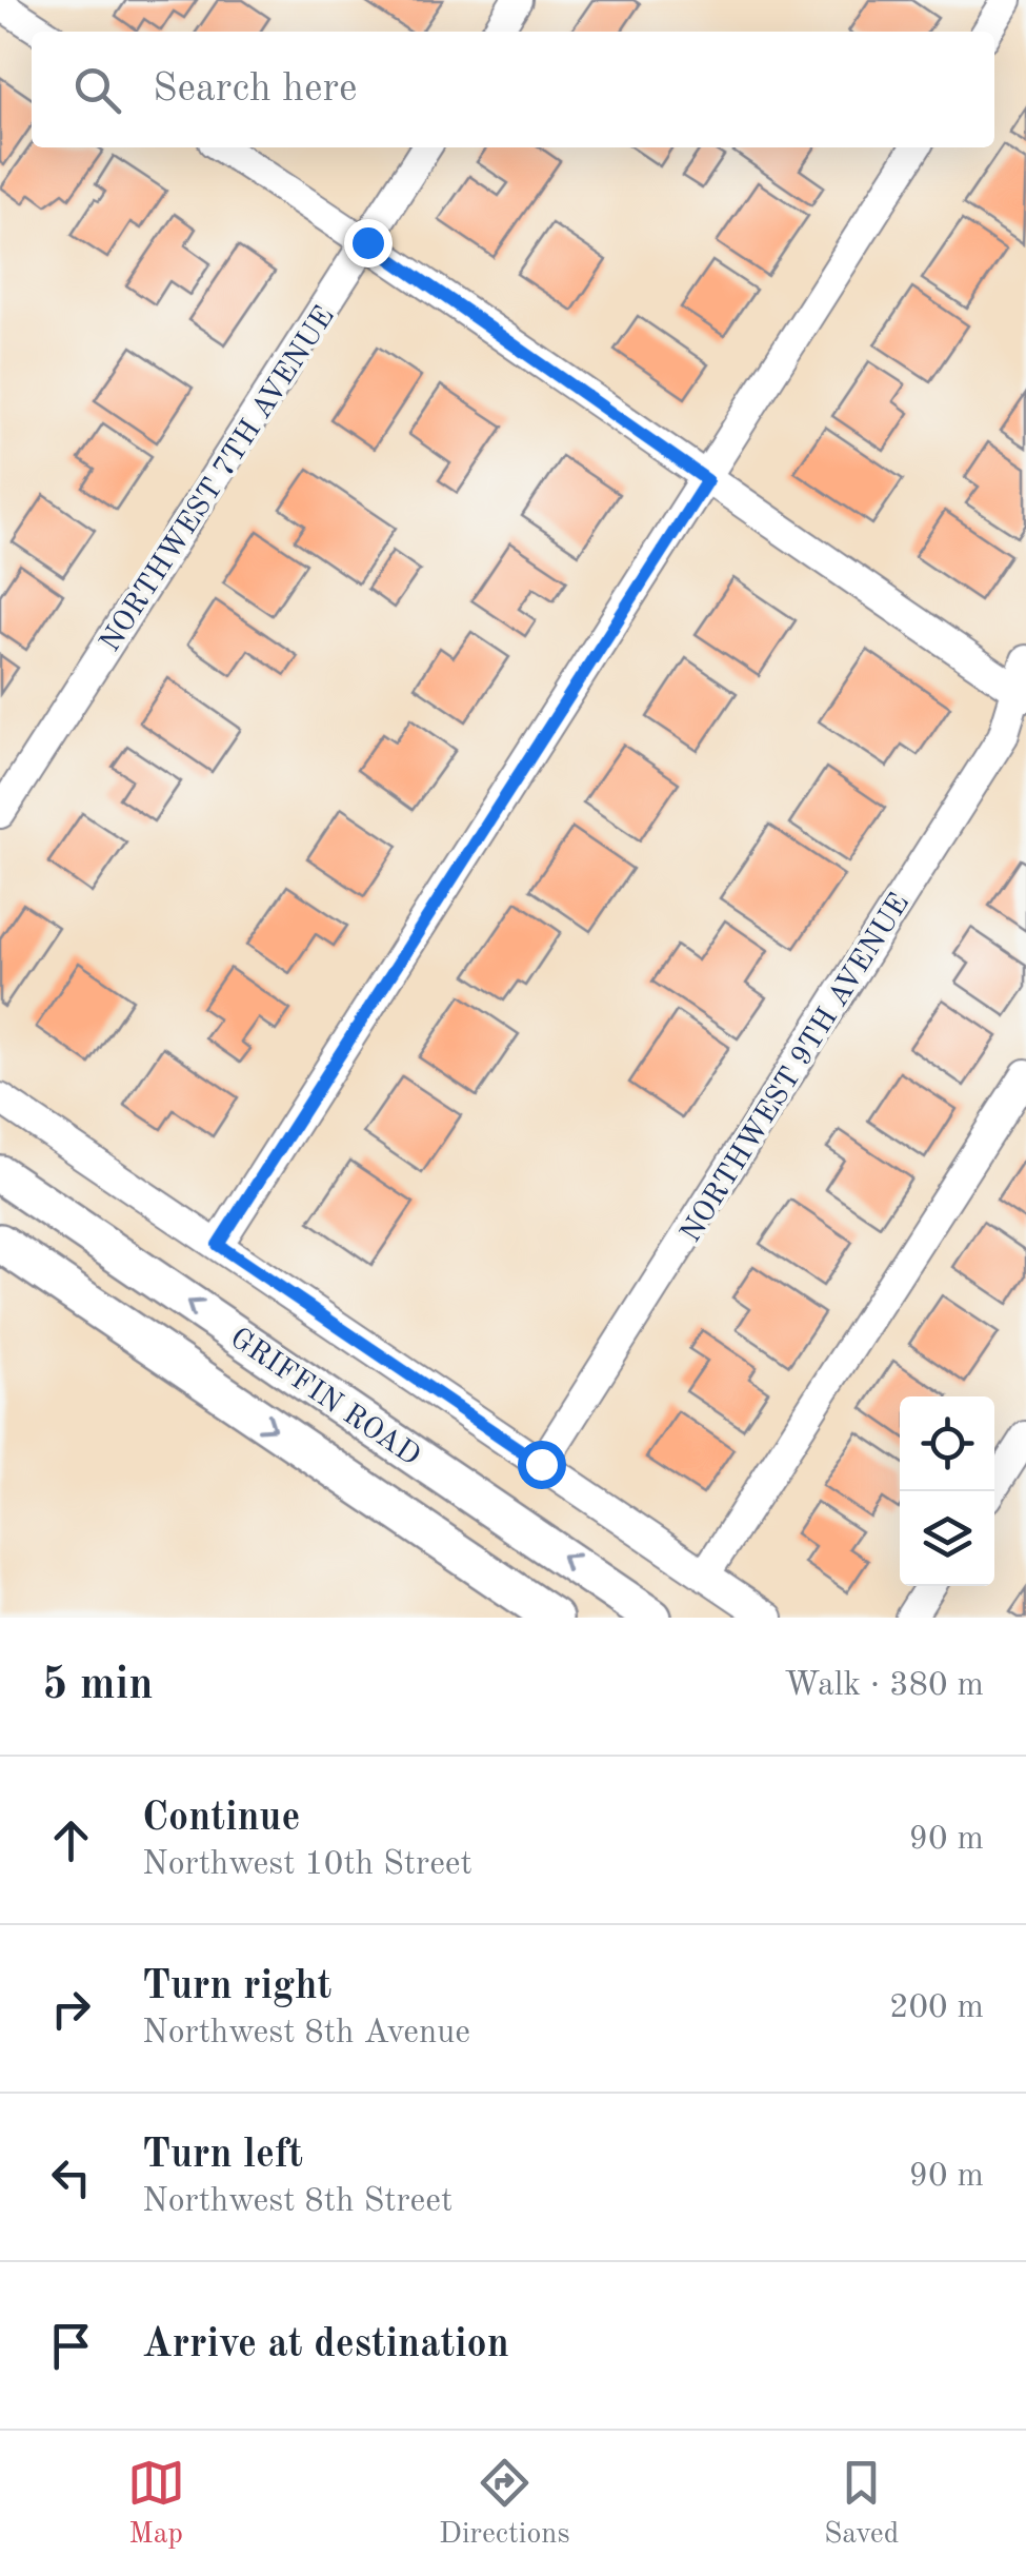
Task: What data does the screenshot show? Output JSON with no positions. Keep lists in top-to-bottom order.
{
  "streets": {
    "main road": ["GRIFFIN ROAD"],
    "street": ["NORTHWEST 7TH AVENUE", "NORTHWEST 9TH AVENUE"]
  },
  "page": {
    "search": "Search here",
    "heading": ["5 min", "Walk · 380 m"],
    "list": [
      ["Continue", "Northwest 10th Street", "90 m"],
      ["Turn right", "Northwest 8th Avenue", "200 m"],
      ["Turn left", "Northwest 8th Street", "90 m"],
      "Arrive at destination"
    ],
    "nav": ["Map", "Directions", "Saved"]
  }
}
